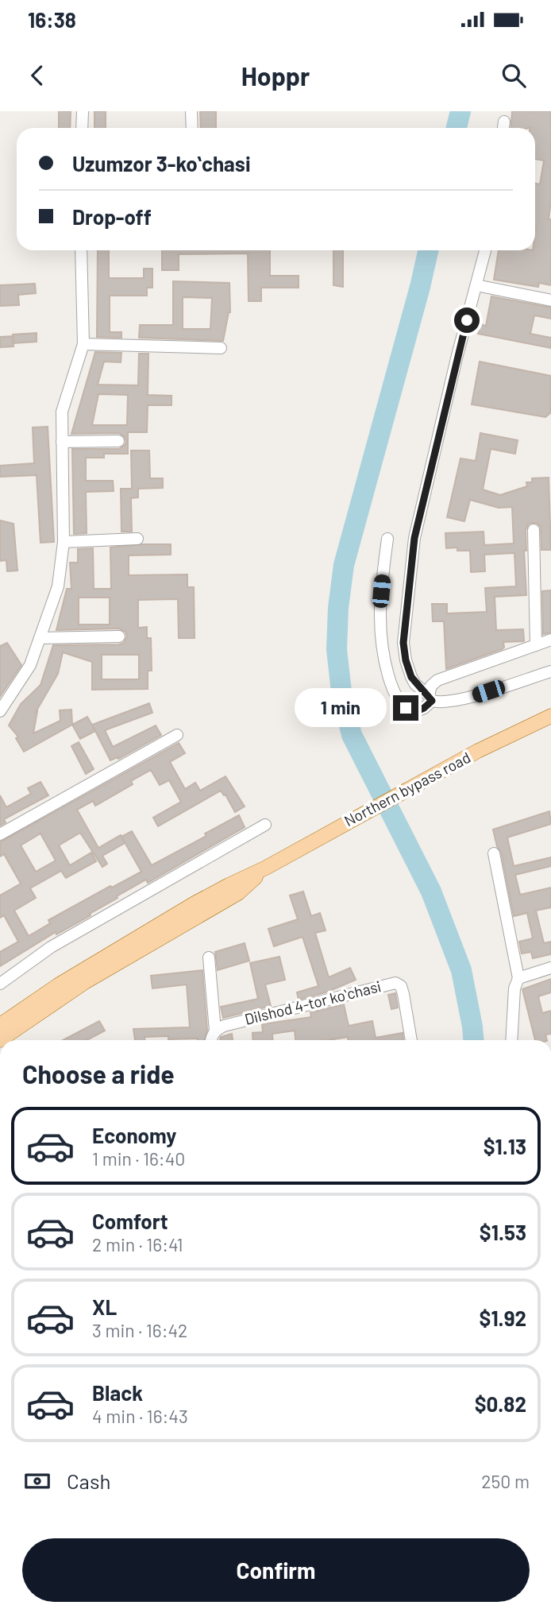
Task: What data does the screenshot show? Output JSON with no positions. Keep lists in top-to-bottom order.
{
  "streets": {
    "main road": ["Northern bypass road"],
    "street": ["Dilshod 4-tor koʻchasi"]
  },
  "page": {
    "status": "16:38",
    "header": "Hoppr",
    "banner": ["Uzumzor 3-koʻchasi", "Drop-off"],
    "bubble": "1 min",
    "heading": "Choose a ride",
    "list": [
      {
        "name": "Economy",
        "note": "1 min · 16:40",
        "value": "$1.13"
      },
      {
        "name": "Comfort",
        "note": "2 min · 16:41",
        "value": "$1.53"
      },
      {
        "name": "XL",
        "note": "3 min · 16:42",
        "value": "$1.92"
      },
      {
        "name": "Black",
        "note": "4 min · 16:43",
        "value": "$0.82"
      }
    ],
    "pay": ["Cash", "250 m"],
    "buttons": "Confirm"
  }
}
